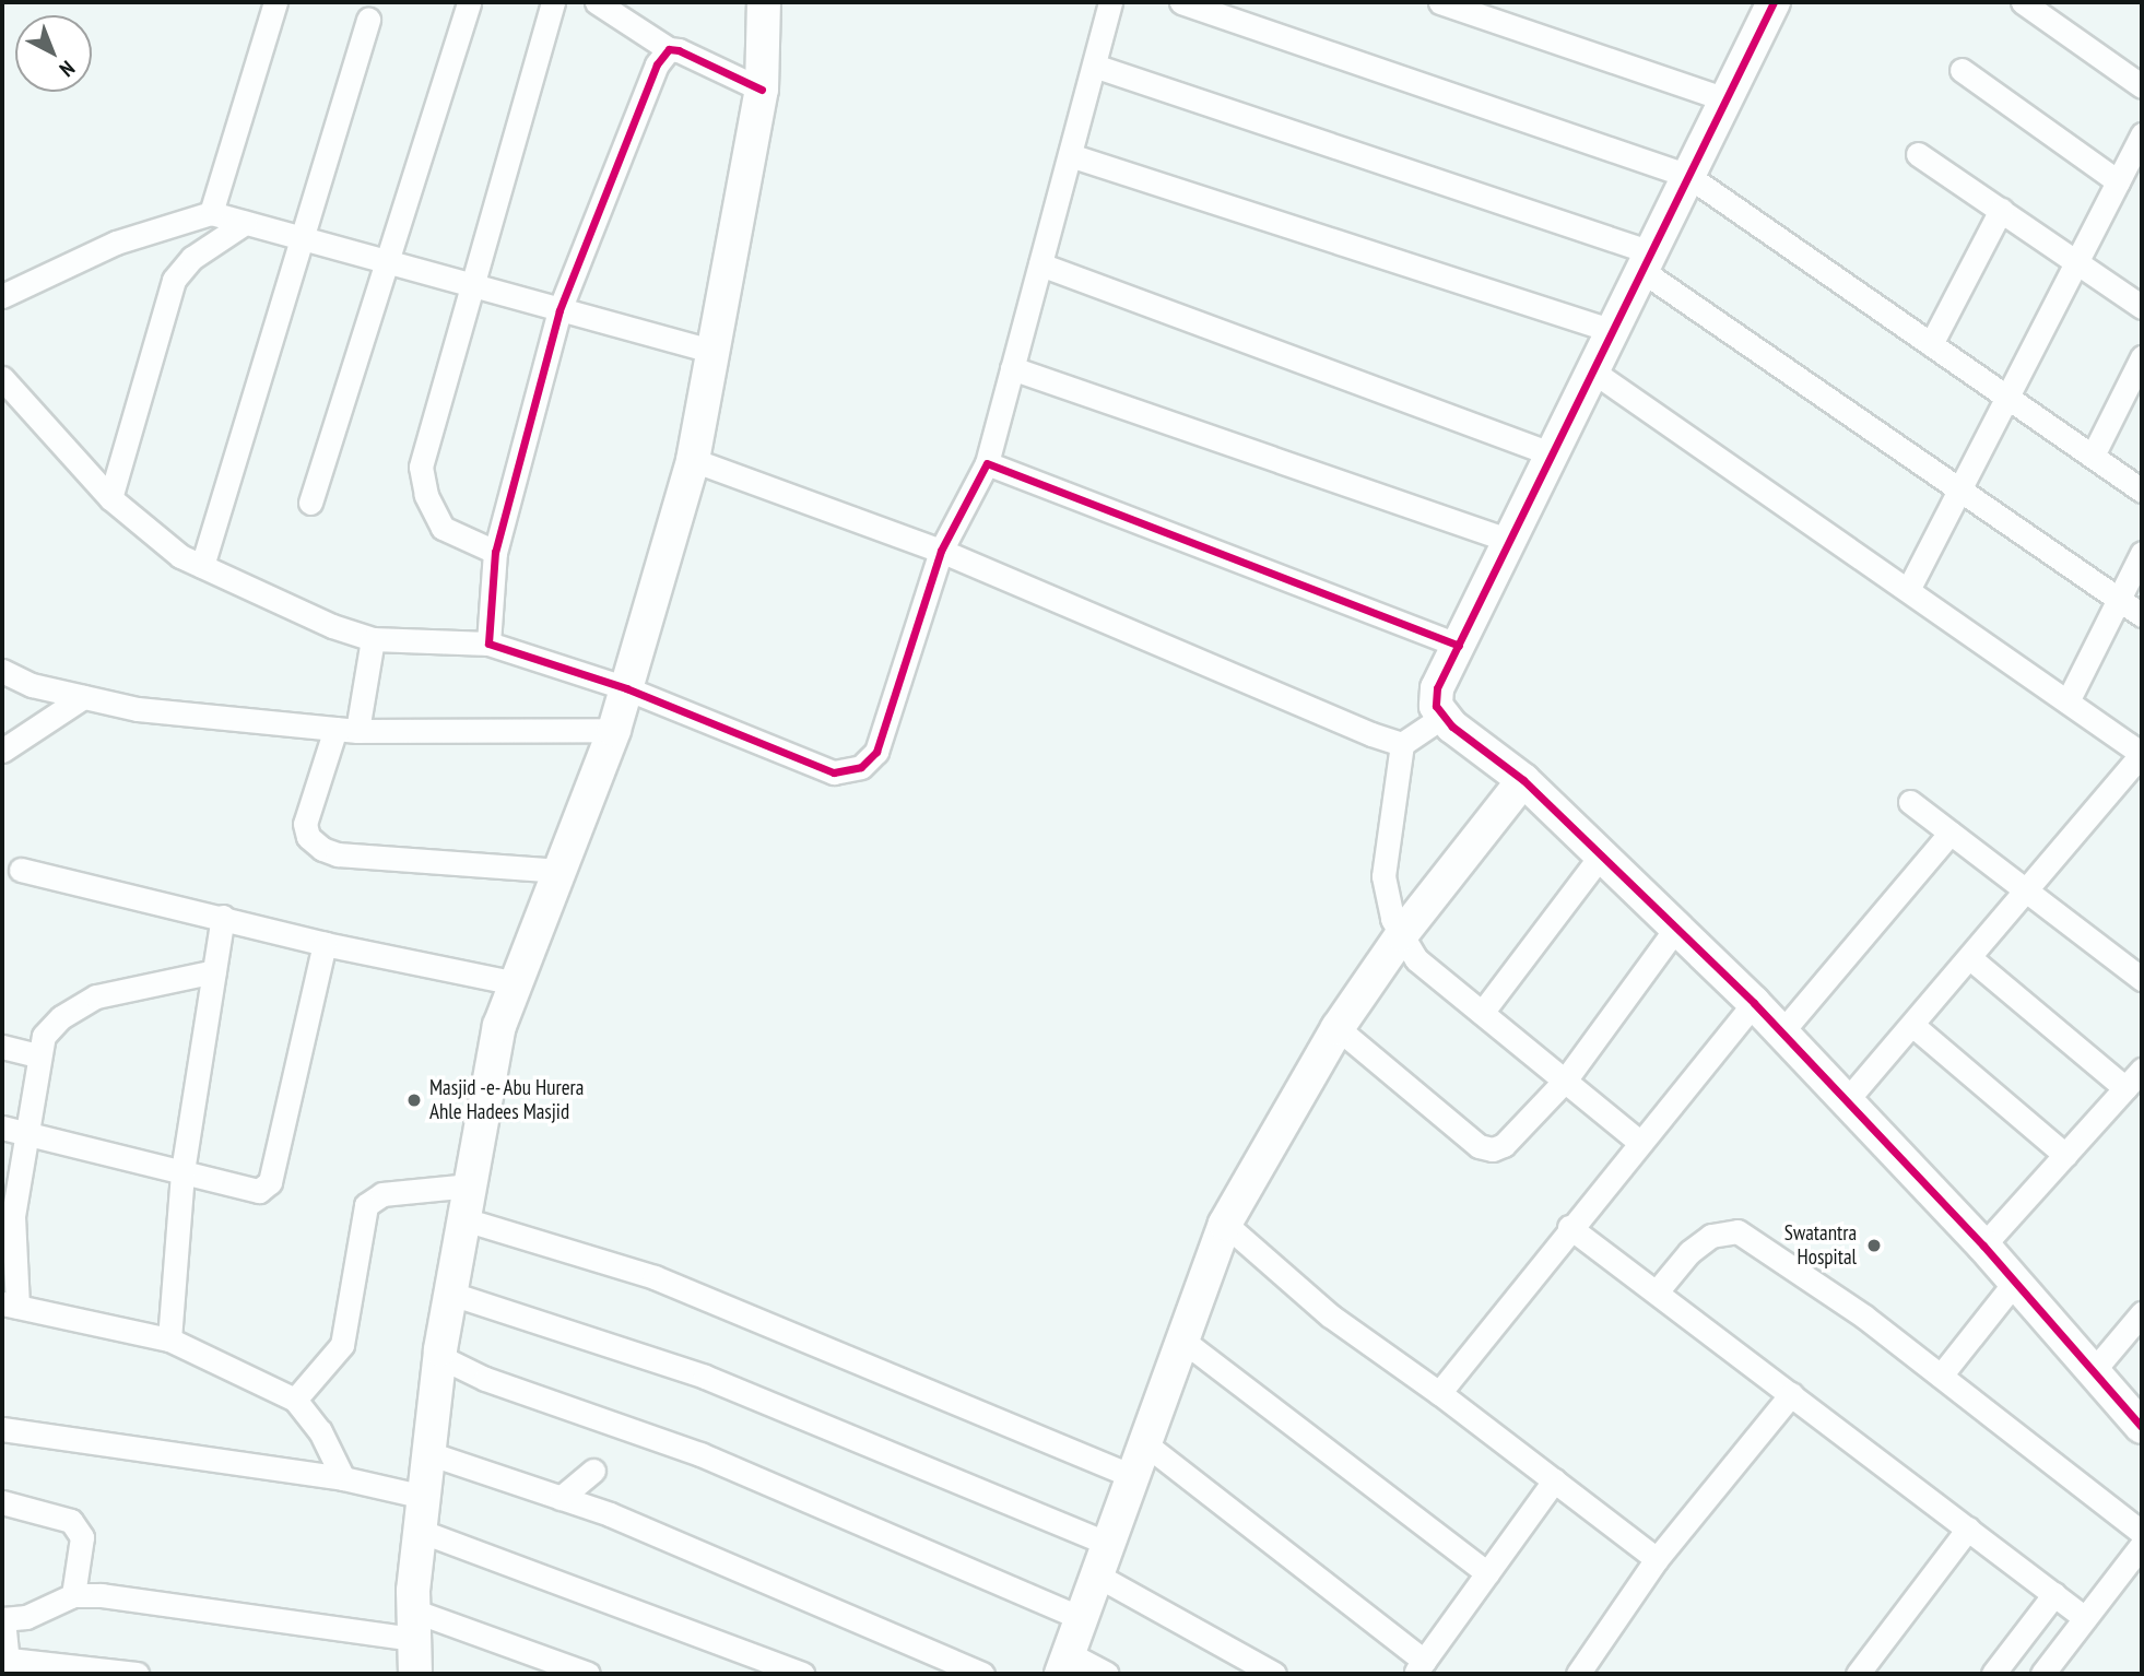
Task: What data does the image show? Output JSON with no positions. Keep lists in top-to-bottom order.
{
  "places": ["Masjid -e- Abu Hurera Ahle Hadees Masjid", "Swatantra Hospital"],
  "north": "bottom right"
}
